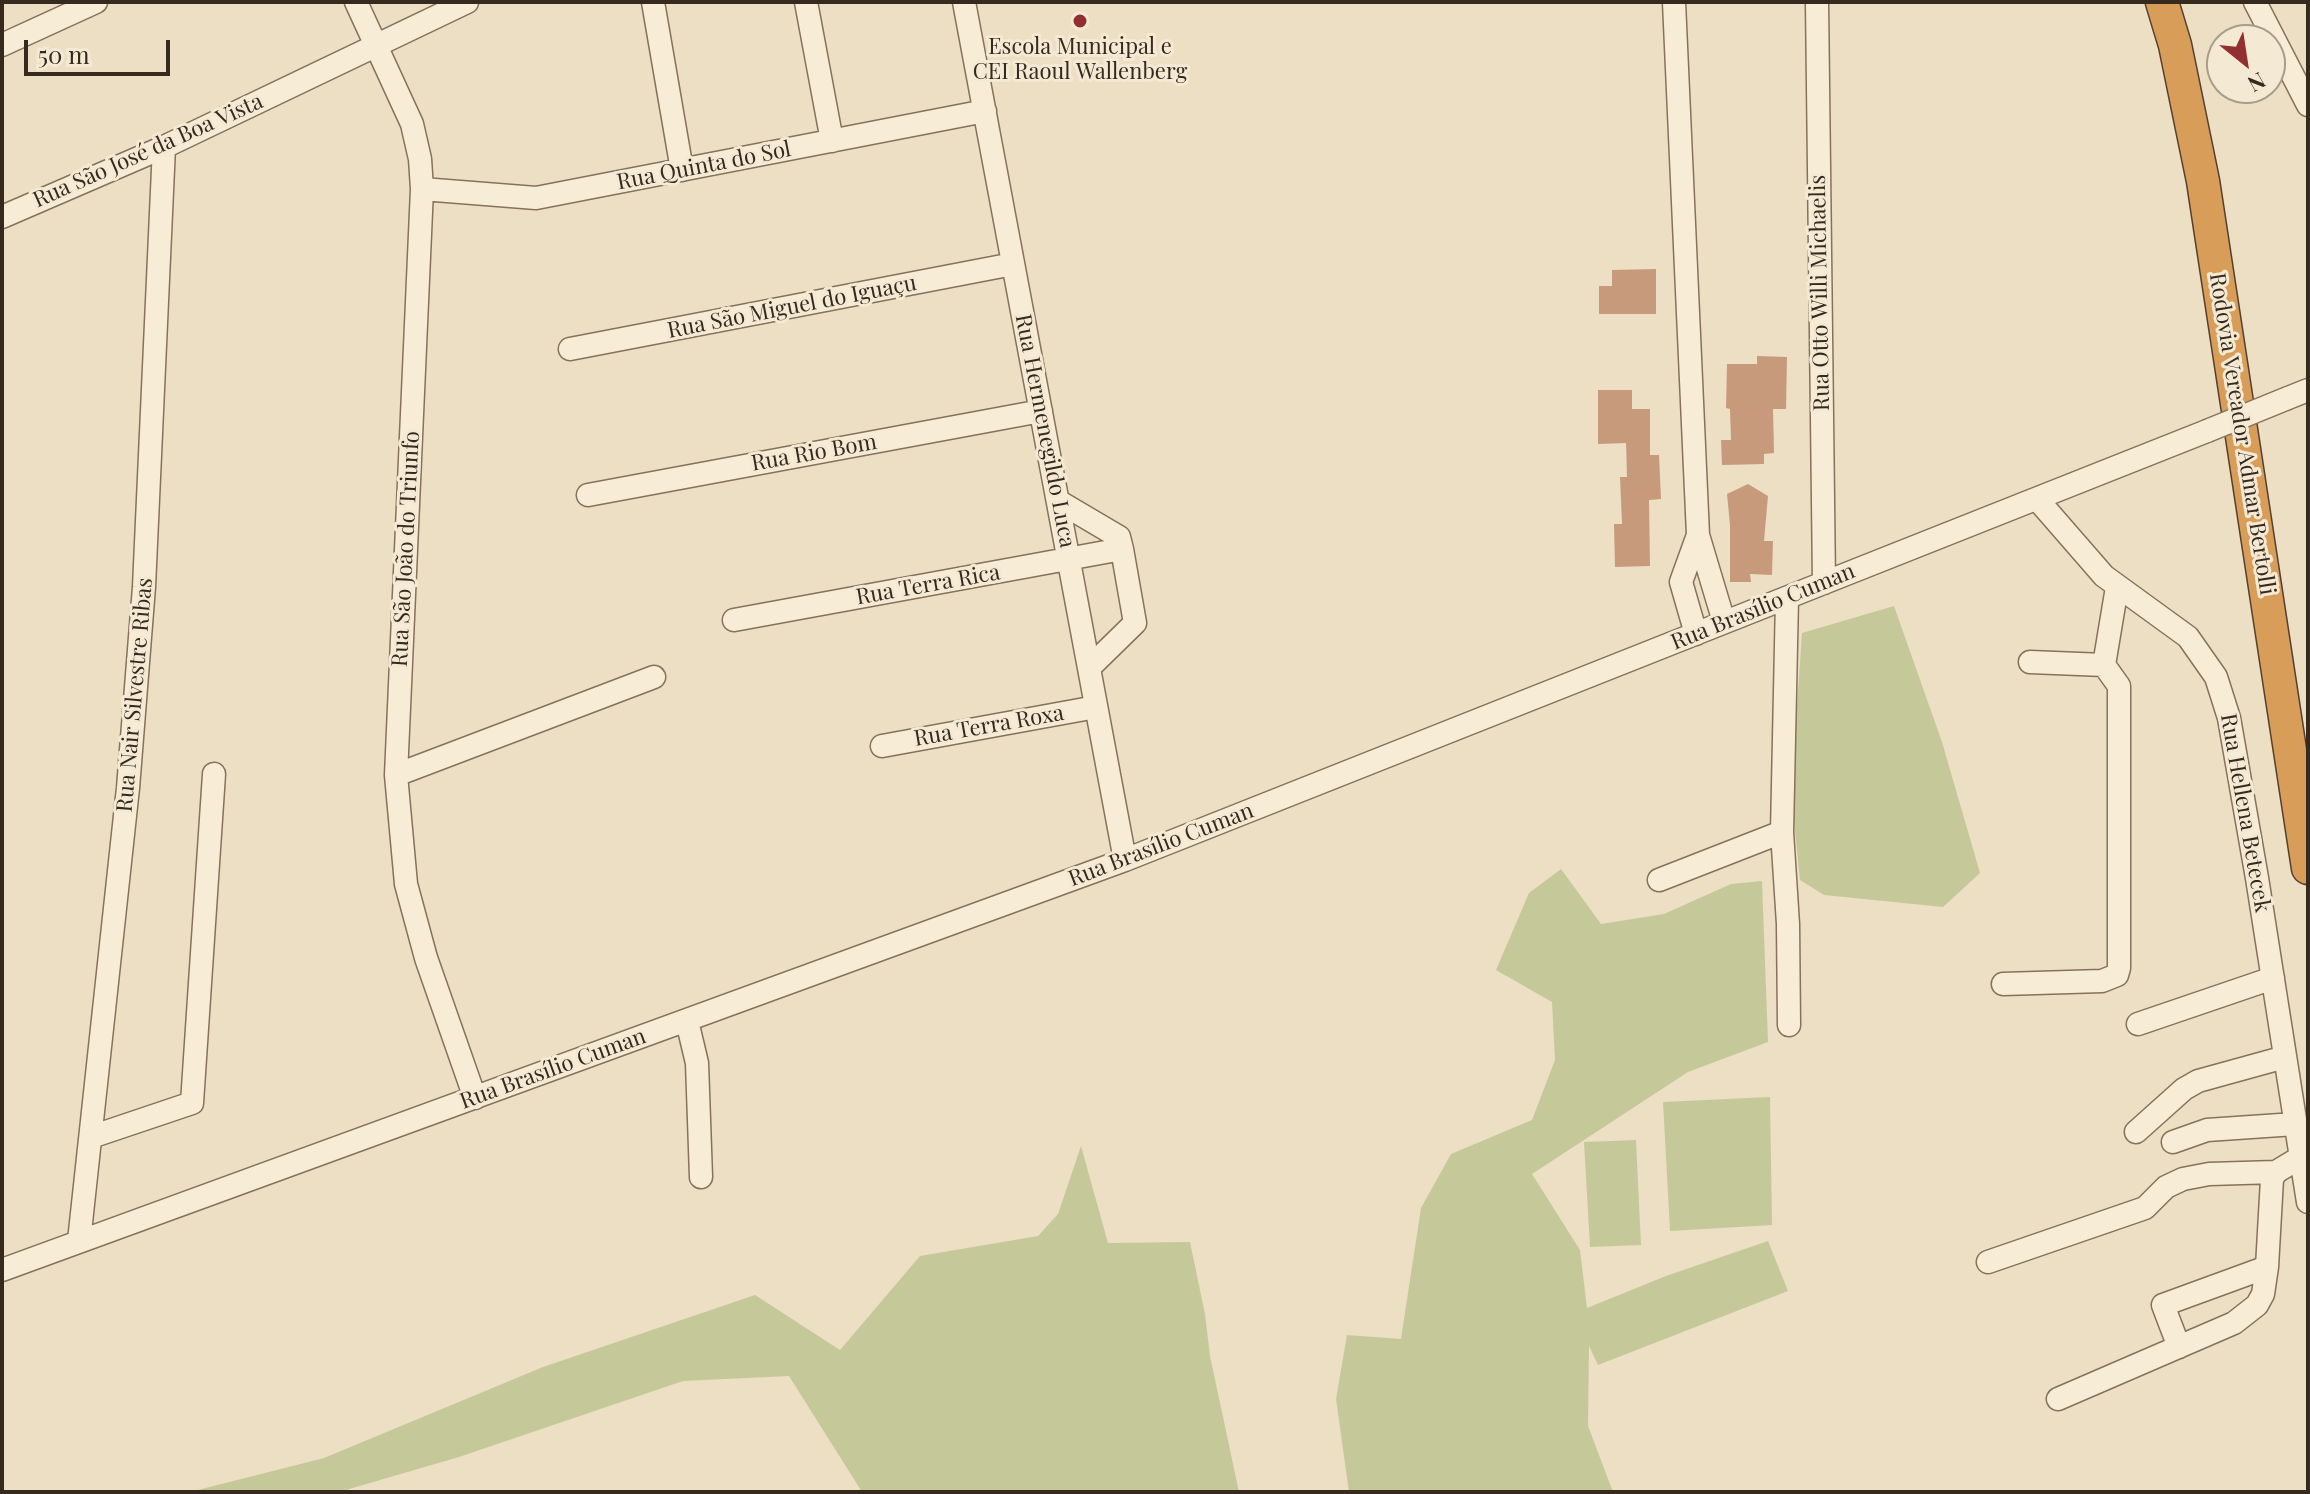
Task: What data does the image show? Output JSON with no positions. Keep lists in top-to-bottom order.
{
  "streets": {
    "highway": ["Rodovia Vereador Admar Bertolli"],
    "street": [
      "Rua São José da Boa Vista",
      "Rua Quinta do Sol",
      "Rua Otto Willi Michaelis",
      "Rua São Miguel do Iguaçu",
      "Rua Hermenegildo Luca",
      "Rua Rio Bom",
      "Rua São João do Triunfo",
      "Rua Terra Rica",
      "Rua Brasílio Cuman",
      "Rua Nair Silvestre Ribas",
      "Rua Terra Roxa",
      "Rua Hellena Betecek"
    ]
  },
  "crossings": [
    ["Rua São José da Boa Vista", "Rua São João do Triunfo"],
    ["Rua São José da Boa Vista", "Rua Nair Silvestre Ribas"],
    ["Rua Quinta do Sol", "Rua Hermenegildo Luca"],
    ["Rua Quinta do Sol", "Rua São João do Triunfo"],
    ["Rua Otto Willi Michaelis", "Rua Brasílio Cuman"],
    ["Rua São Miguel do Iguaçu", "Rua Hermenegildo Luca"],
    ["Rua Hermenegildo Luca", "Rua Rio Bom"],
    ["Rua Hermenegildo Luca", "Rua Terra Rica"],
    ["Rua Hermenegildo Luca", "Rua Brasílio Cuman"],
    ["Rua Hermenegildo Luca", "Rua Terra Roxa"],
    ["Rua São João do Triunfo", "Rua Brasílio Cuman"],
    ["Rua Brasílio Cuman", "Rua Nair Silvestre Ribas"],
    ["Rua Brasílio Cuman", "Rua Hellena Betecek"]
  ],
  "places": ["Escola Municipal e CEI Raoul Wallenberg"],
  "scale_bar": "50 m",
  "north": "bottom right"
}
